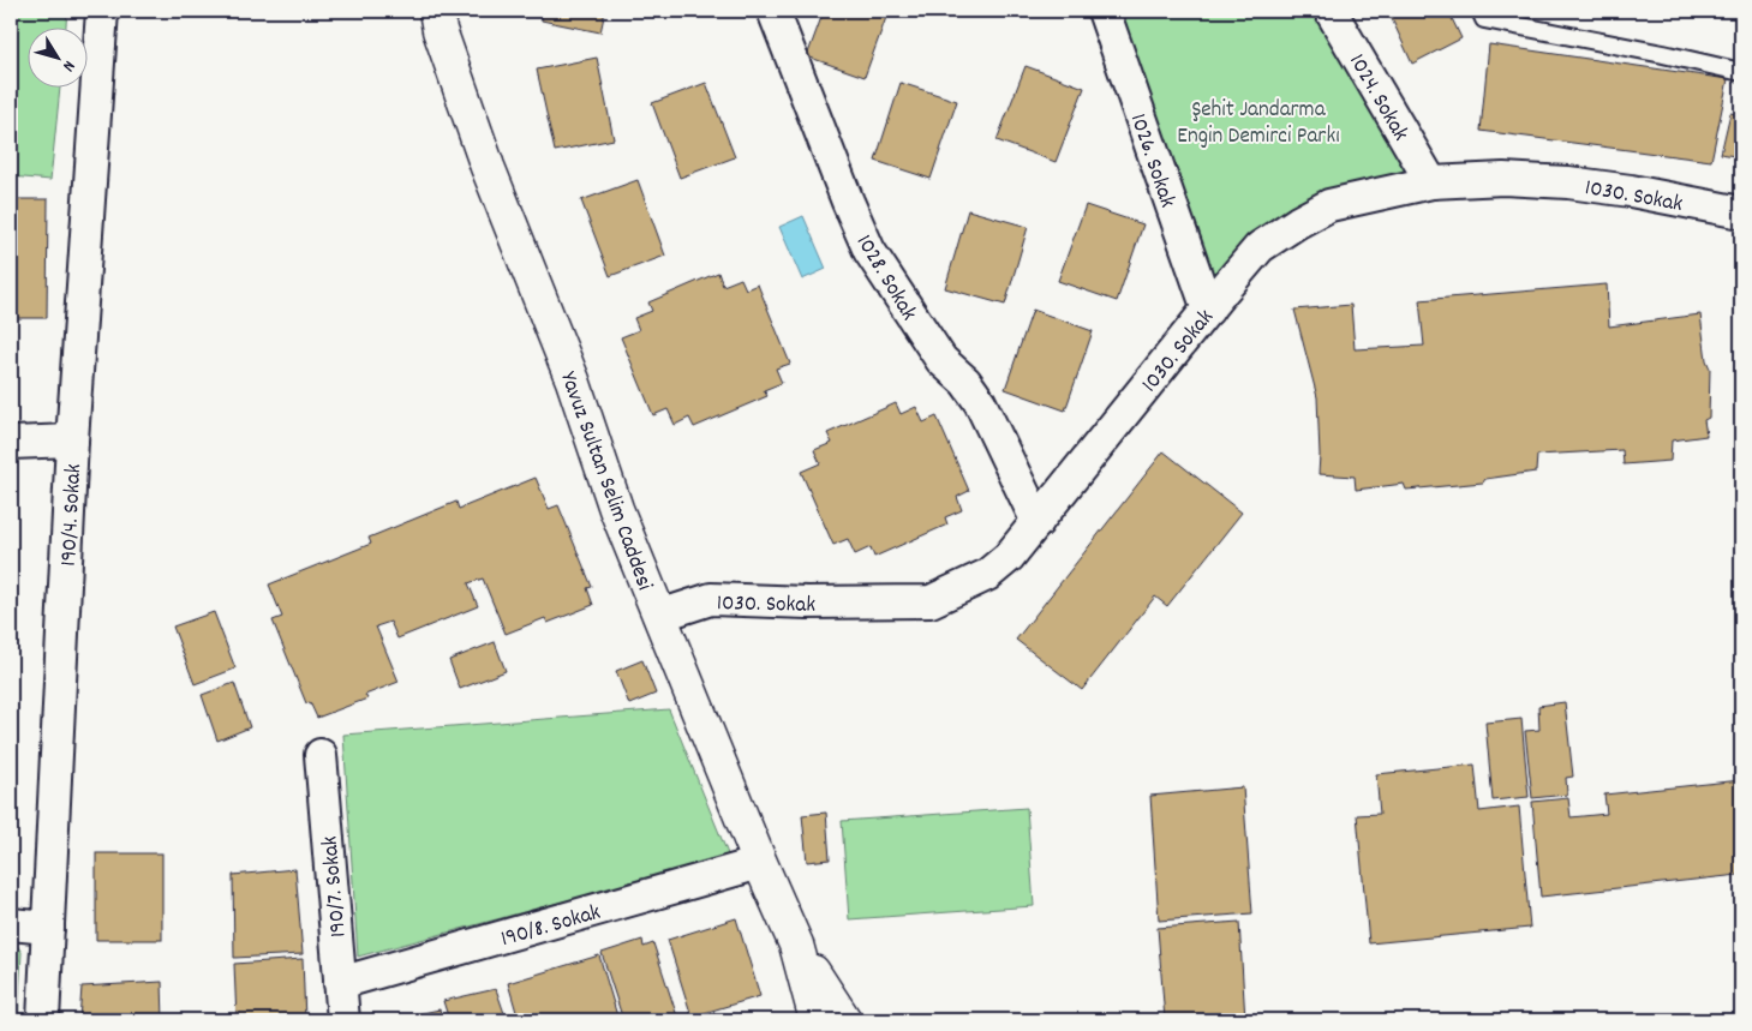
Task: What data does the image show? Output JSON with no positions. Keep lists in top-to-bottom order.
{
  "streets": {
    "main road": ["Yavuz Sultan Selim Caddesi"],
    "street": [
      "1024. Sokak",
      "1026. Sokak",
      "1030. Sokak",
      "1028. Sokak",
      "190/4. Sokak",
      "190/7. Sokak",
      "190/8. Sokak"
    ]
  },
  "crossings": [
    ["1024. Sokak", "1030. Sokak"],
    ["1026. Sokak", "1030. Sokak"],
    ["1030. Sokak", "1028. Sokak"],
    ["1030. Sokak", "Yavuz Sultan Selim Caddesi"],
    ["Yavuz Sultan Selim Caddesi", "190/8. Sokak"],
    ["190/7. Sokak", "190/8. Sokak"]
  ],
  "parks": ["Şehit Jandarma Engin Demirci Parkı"],
  "north": "bottom right"
}
